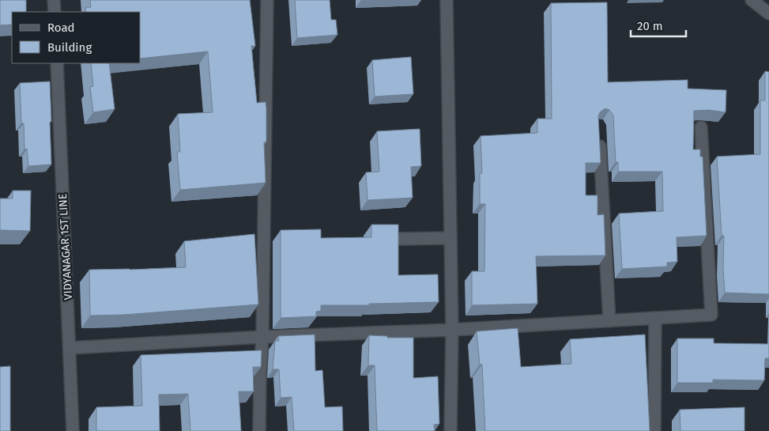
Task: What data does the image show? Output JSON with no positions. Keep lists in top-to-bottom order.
{
  "streets": {
    "street": ["VIDYANAGAR 1ST LINE"]
  },
  "legend": ["Road", "Building"],
  "scale_bar": "20 m"
}
